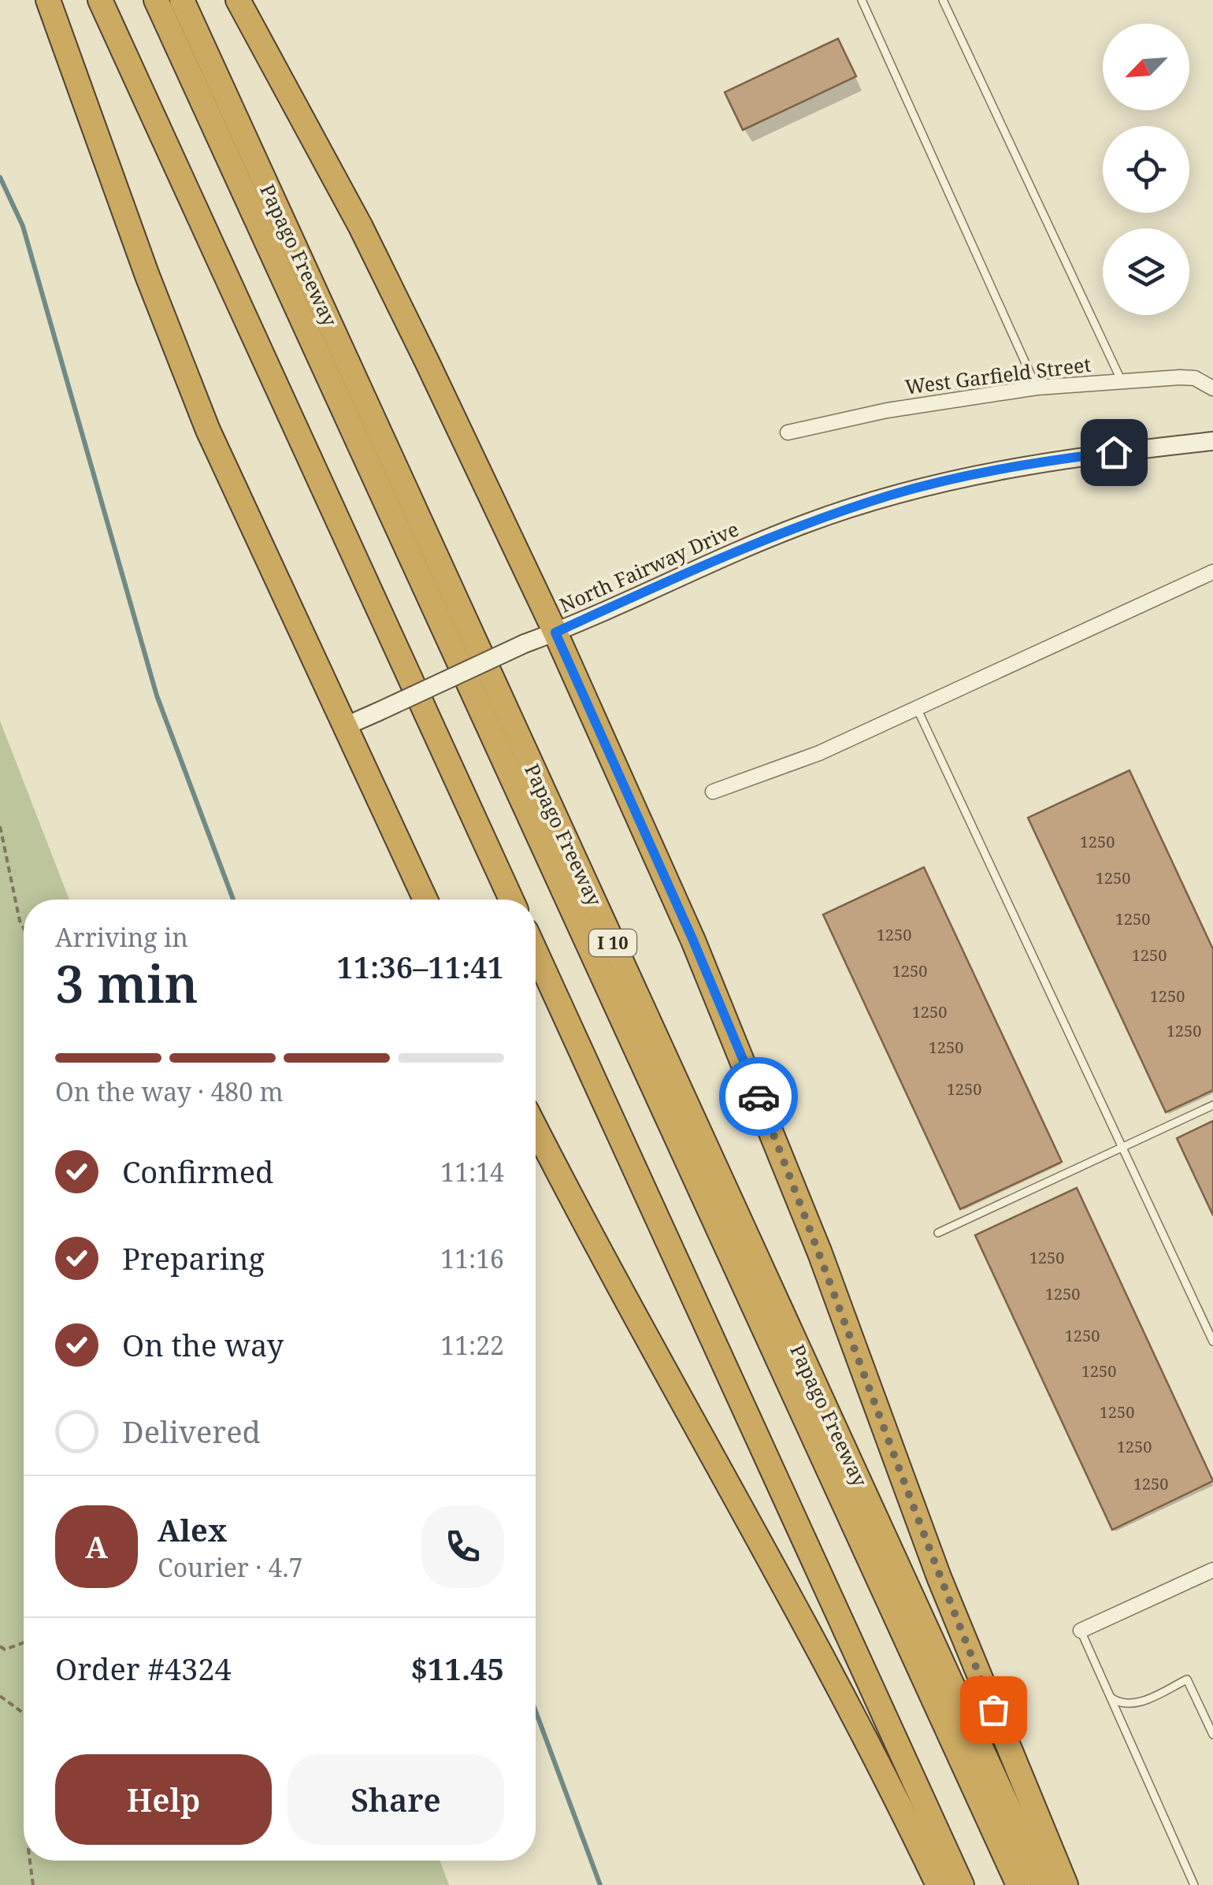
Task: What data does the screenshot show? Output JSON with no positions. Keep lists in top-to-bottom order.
{
  "streets": {
    "highway": ["Papago Freeway", "I 10"],
    "street": ["West Garfield Street", "North Fairway Drive"]
  },
  "house_numbers": [
    "1250",
    "1250",
    "1250",
    "1250",
    "1250",
    "1250",
    "1250",
    "1250",
    "1250",
    "1250",
    "1250",
    "1250",
    "1250",
    "1250",
    "1250",
    "1250",
    "1250",
    "1250"
  ],
  "north": "bottom left",
  "page": {
    "heading": ["3 min", "Arriving in", "11:36–11:41"],
    "panel": [
      "Alex",
      "Courier · 4.7",
      "Order #4324",
      "$11.45"
    ],
    "bar": "On the way · 480 m",
    "list": [
      ["Confirmed", "11:14"],
      ["Preparing", "11:16"],
      ["On the way", "11:22"],
      "Delivered"
    ],
    "round": "A",
    "buttons": ["Help", "Share"]
  }
}
